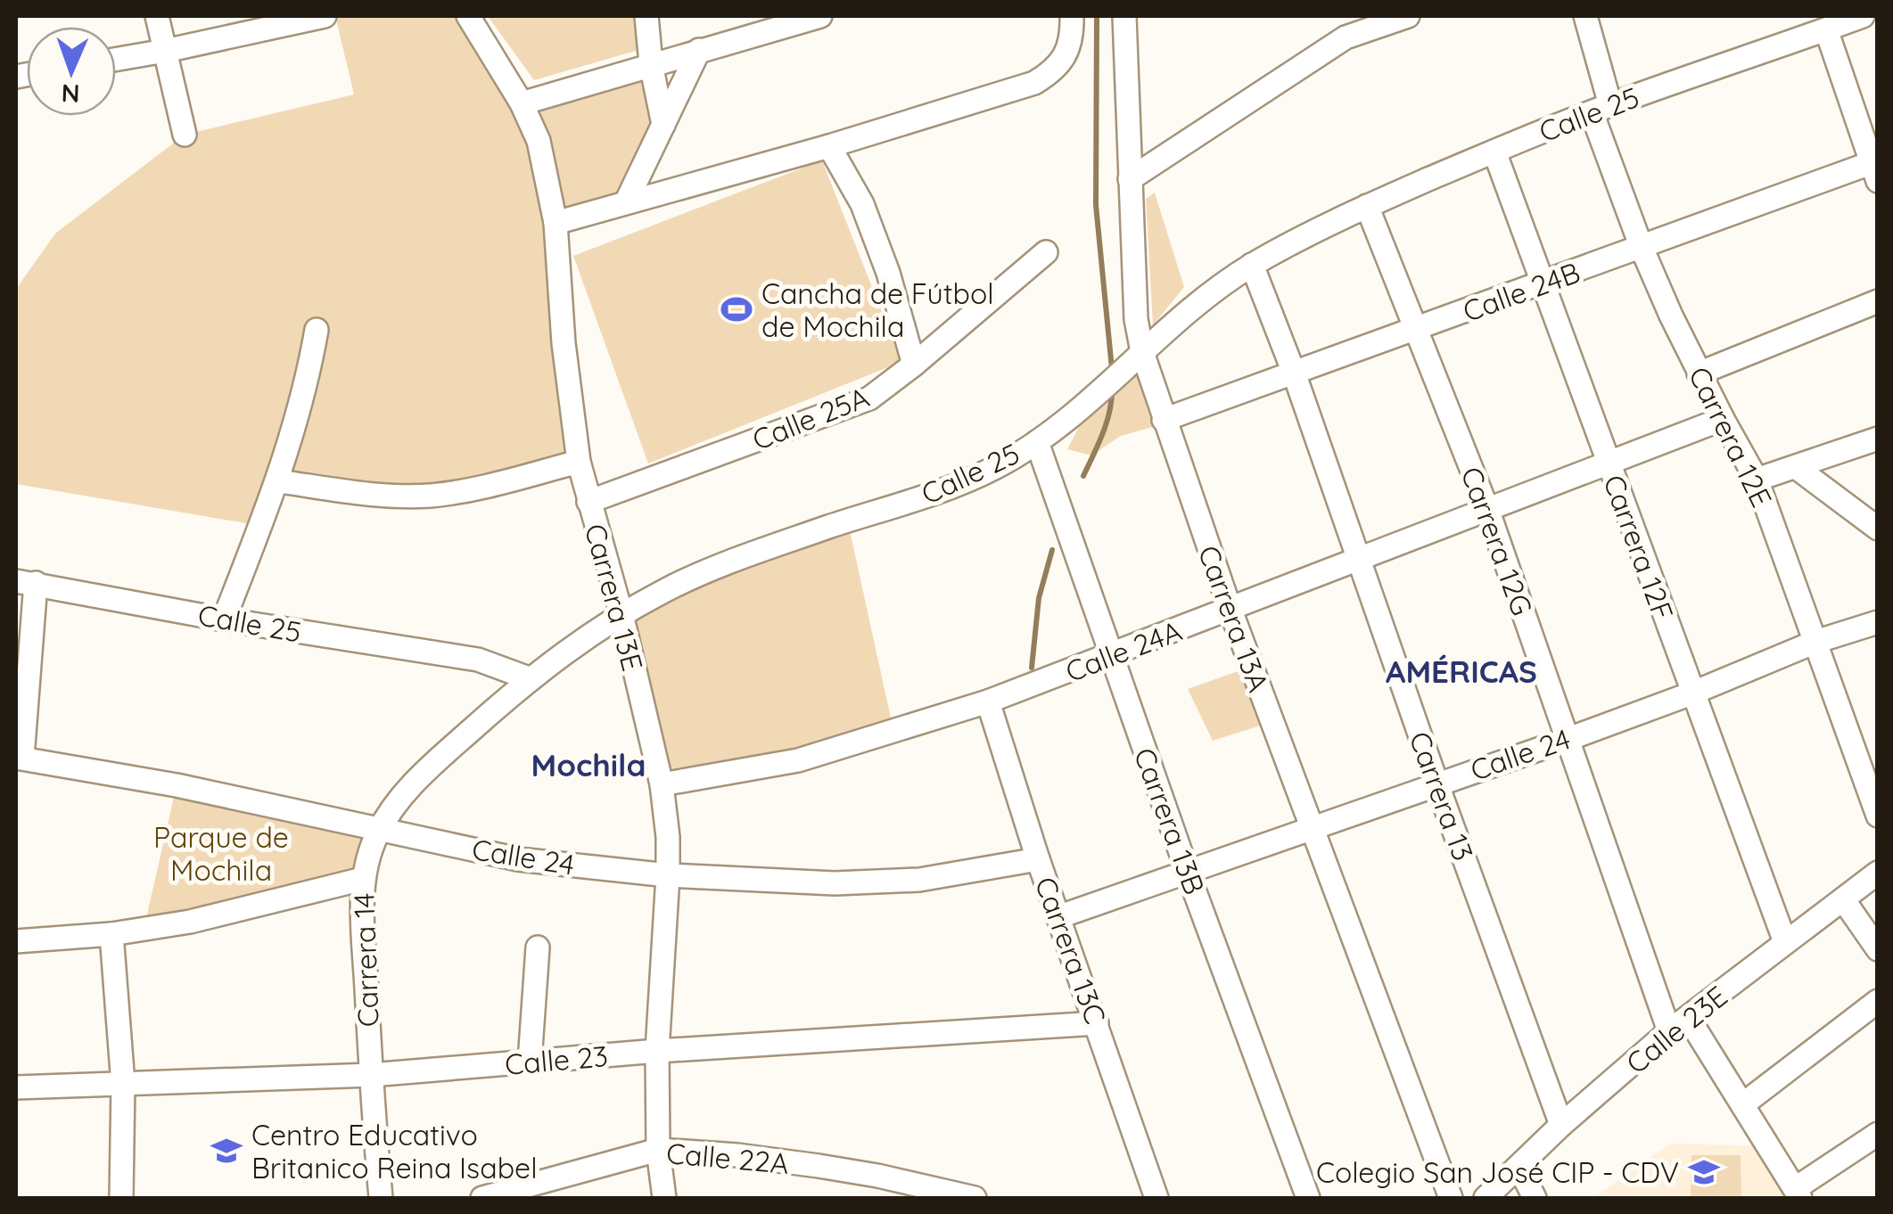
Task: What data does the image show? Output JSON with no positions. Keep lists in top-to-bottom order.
{
  "streets": {
    "street": [
      "Calle 25",
      "Calle 24B",
      "Calle 25A",
      "Carrera 12E",
      "Carrera 12G",
      "Carrera 12F",
      "Carrera 13E",
      "Carrera 13A",
      "Calle 24A",
      "Calle 24",
      "Carrera 13",
      "Carrera 13B",
      "Carrera 13C",
      "Carrera 14",
      "Calle 23E",
      "Calle 23",
      "Calle 22A"
    ]
  },
  "crossings": [
    ["Calle 25", "Carrera 12E"],
    ["Calle 25", "Carrera 12G"],
    ["Calle 25", "Carrera 12F"],
    ["Calle 25", "Carrera 13E"],
    ["Calle 25", "Carrera 13A"],
    ["Calle 25", "Carrera 13"],
    ["Calle 25", "Carrera 13B"],
    ["Calle 25", "Carrera 14"],
    ["Calle 24B", "Carrera 12E"],
    ["Calle 24B", "Carrera 12G"],
    ["Calle 24B", "Carrera 12F"],
    ["Calle 24B", "Carrera 13A"],
    ["Calle 24B", "Carrera 13"],
    ["Calle 25A", "Carrera 13E"],
    ["Carrera 12E", "Calle 24A"],
    ["Carrera 12E", "Calle 24"],
    ["Carrera 12G", "Calle 24A"],
    ["Carrera 12G", "Calle 24"],
    ["Carrera 12G", "Calle 23E"],
    ["Carrera 12F", "Calle 24A"],
    ["Carrera 12F", "Calle 24"],
    ["Carrera 12F", "Calle 23E"],
    ["Carrera 13E", "Calle 24A"],
    ["Carrera 13E", "Calle 24"],
    ["Carrera 13E", "Calle 23"],
    ["Carrera 13E", "Calle 22A"],
    ["Carrera 13A", "Calle 24A"],
    ["Carrera 13A", "Calle 24"],
    ["Calle 24A", "Carrera 13"],
    ["Calle 24A", "Carrera 13B"],
    ["Calle 24A", "Carrera 13C"],
    ["Calle 24", "Carrera 13"],
    ["Calle 24", "Carrera 13B"],
    ["Calle 24", "Carrera 13C"],
    ["Calle 24", "Carrera 14"],
    ["Carrera 13", "Calle 23E"],
    ["Carrera 13C", "Calle 23"],
    ["Carrera 14", "Calle 23"]
  ],
  "districts": ["AMÉRICAS", "Mochila"],
  "parks": ["Parque de Mochila"],
  "places": {
    "sports": ["Cancha de Fútbol de Mochila"],
    "school or university": ["Centro Educativo Britanico Reina Isabel", "Colegio San José CIP - CDV"]
  },
  "north": "bottom"
}
